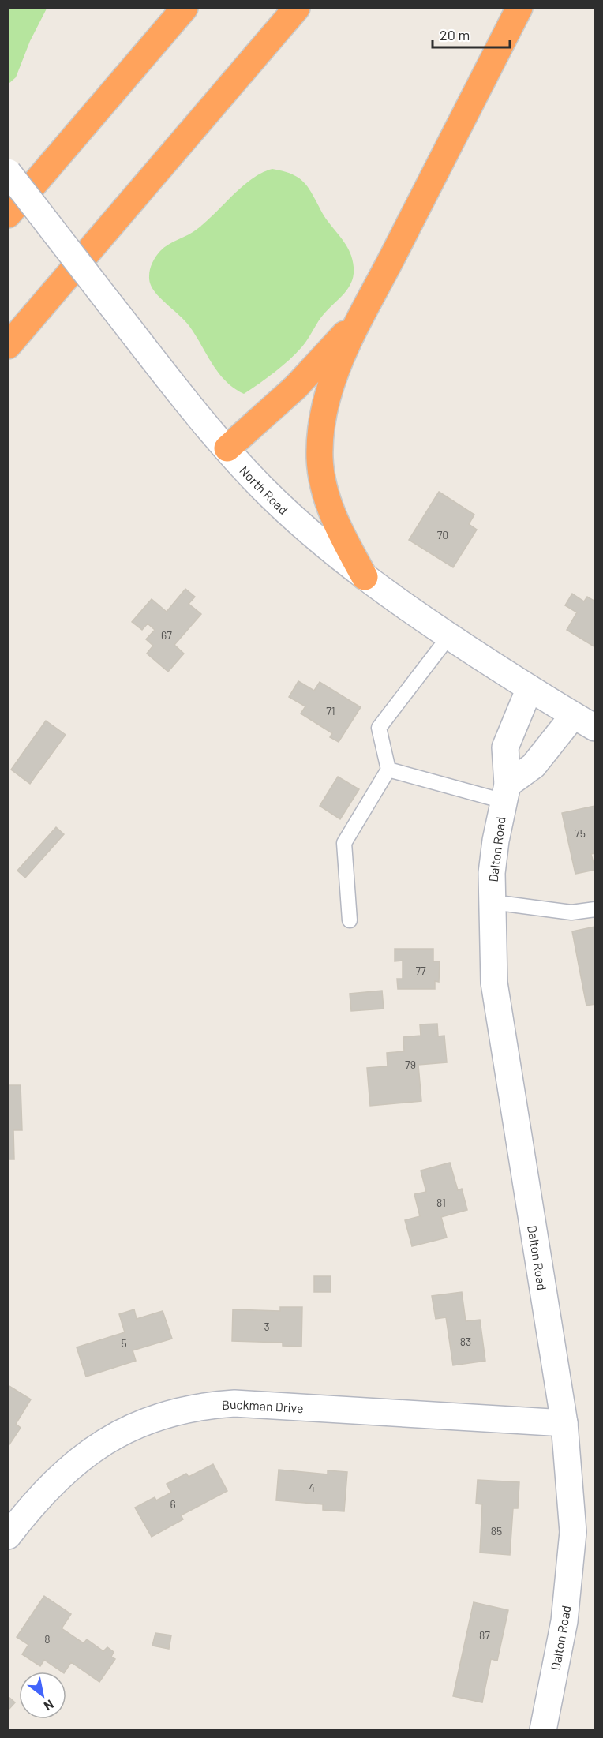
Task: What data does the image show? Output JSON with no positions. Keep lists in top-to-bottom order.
{
  "streets": {
    "street": ["North Road", "Dalton Road", "Buckman Drive"]
  },
  "crossings": [
    ["North Road", "Dalton Road"],
    ["Dalton Road", "Buckman Drive"]
  ],
  "house_numbers": [
    "70",
    "67",
    "71",
    "75",
    "77",
    "79",
    "81",
    "3",
    "83",
    "5",
    "4",
    "6",
    "85",
    "87",
    "8"
  ],
  "scale_bar": "20 m",
  "north": "bottom right"
}
